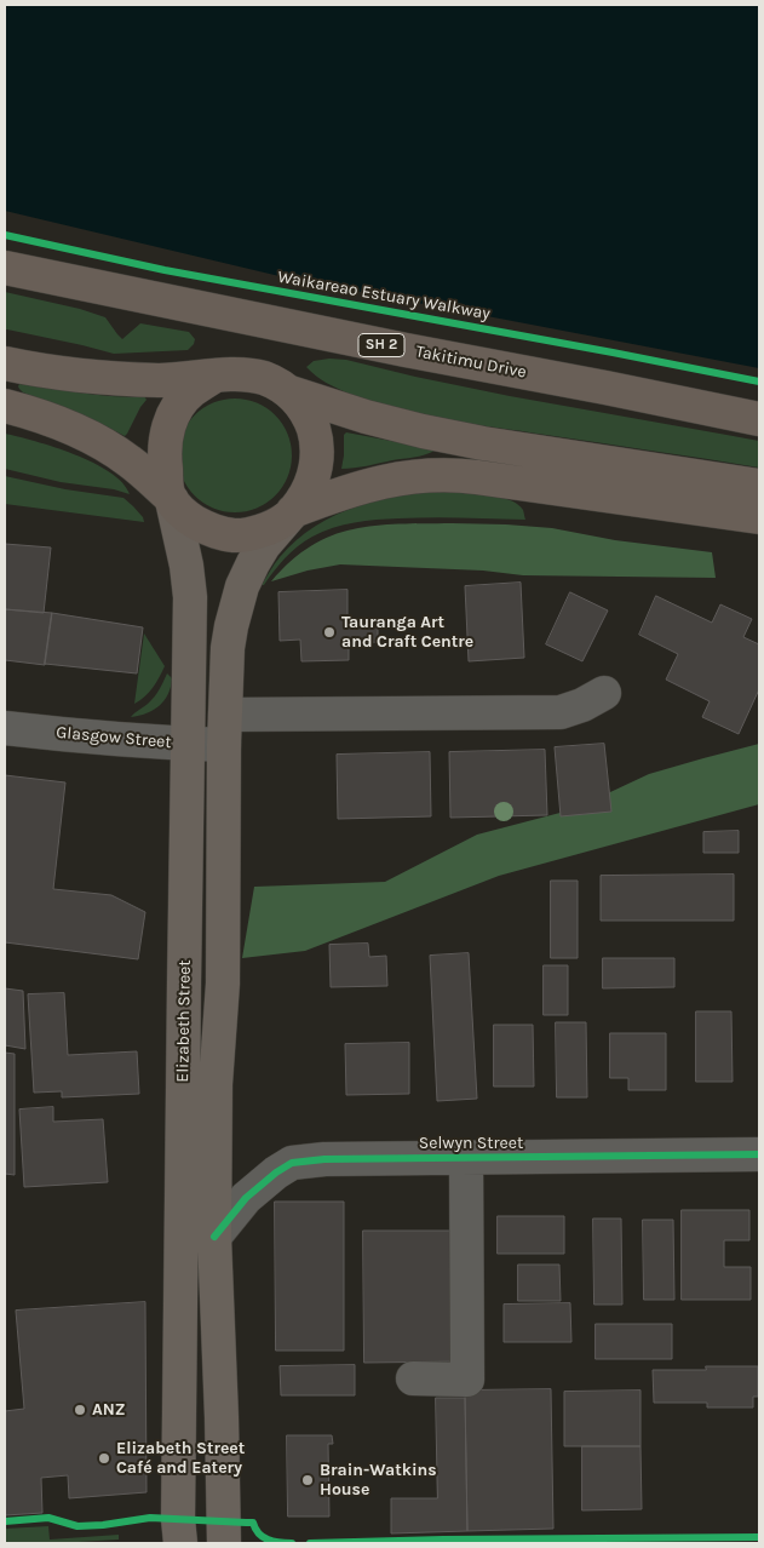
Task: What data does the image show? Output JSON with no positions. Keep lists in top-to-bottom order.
{
  "streets": {
    "highway": ["SH 2", "Takitimu Drive"],
    "main road": ["Elizabeth Street"],
    "street": ["Glasgow Street", "Selwyn Street"],
    "cycle path": ["Waikareao Estuary Walkway"]
  },
  "crossings": [
    ["Glasgow Street", "Elizabeth Street"],
    ["Elizabeth Street", "Selwyn Street"]
  ],
  "places": [
    "Tauranga Art and Craft Centre",
    "ANZ",
    "Elizabeth Street Café and Eatery",
    "Brain-Watkins House"
  ]
}
